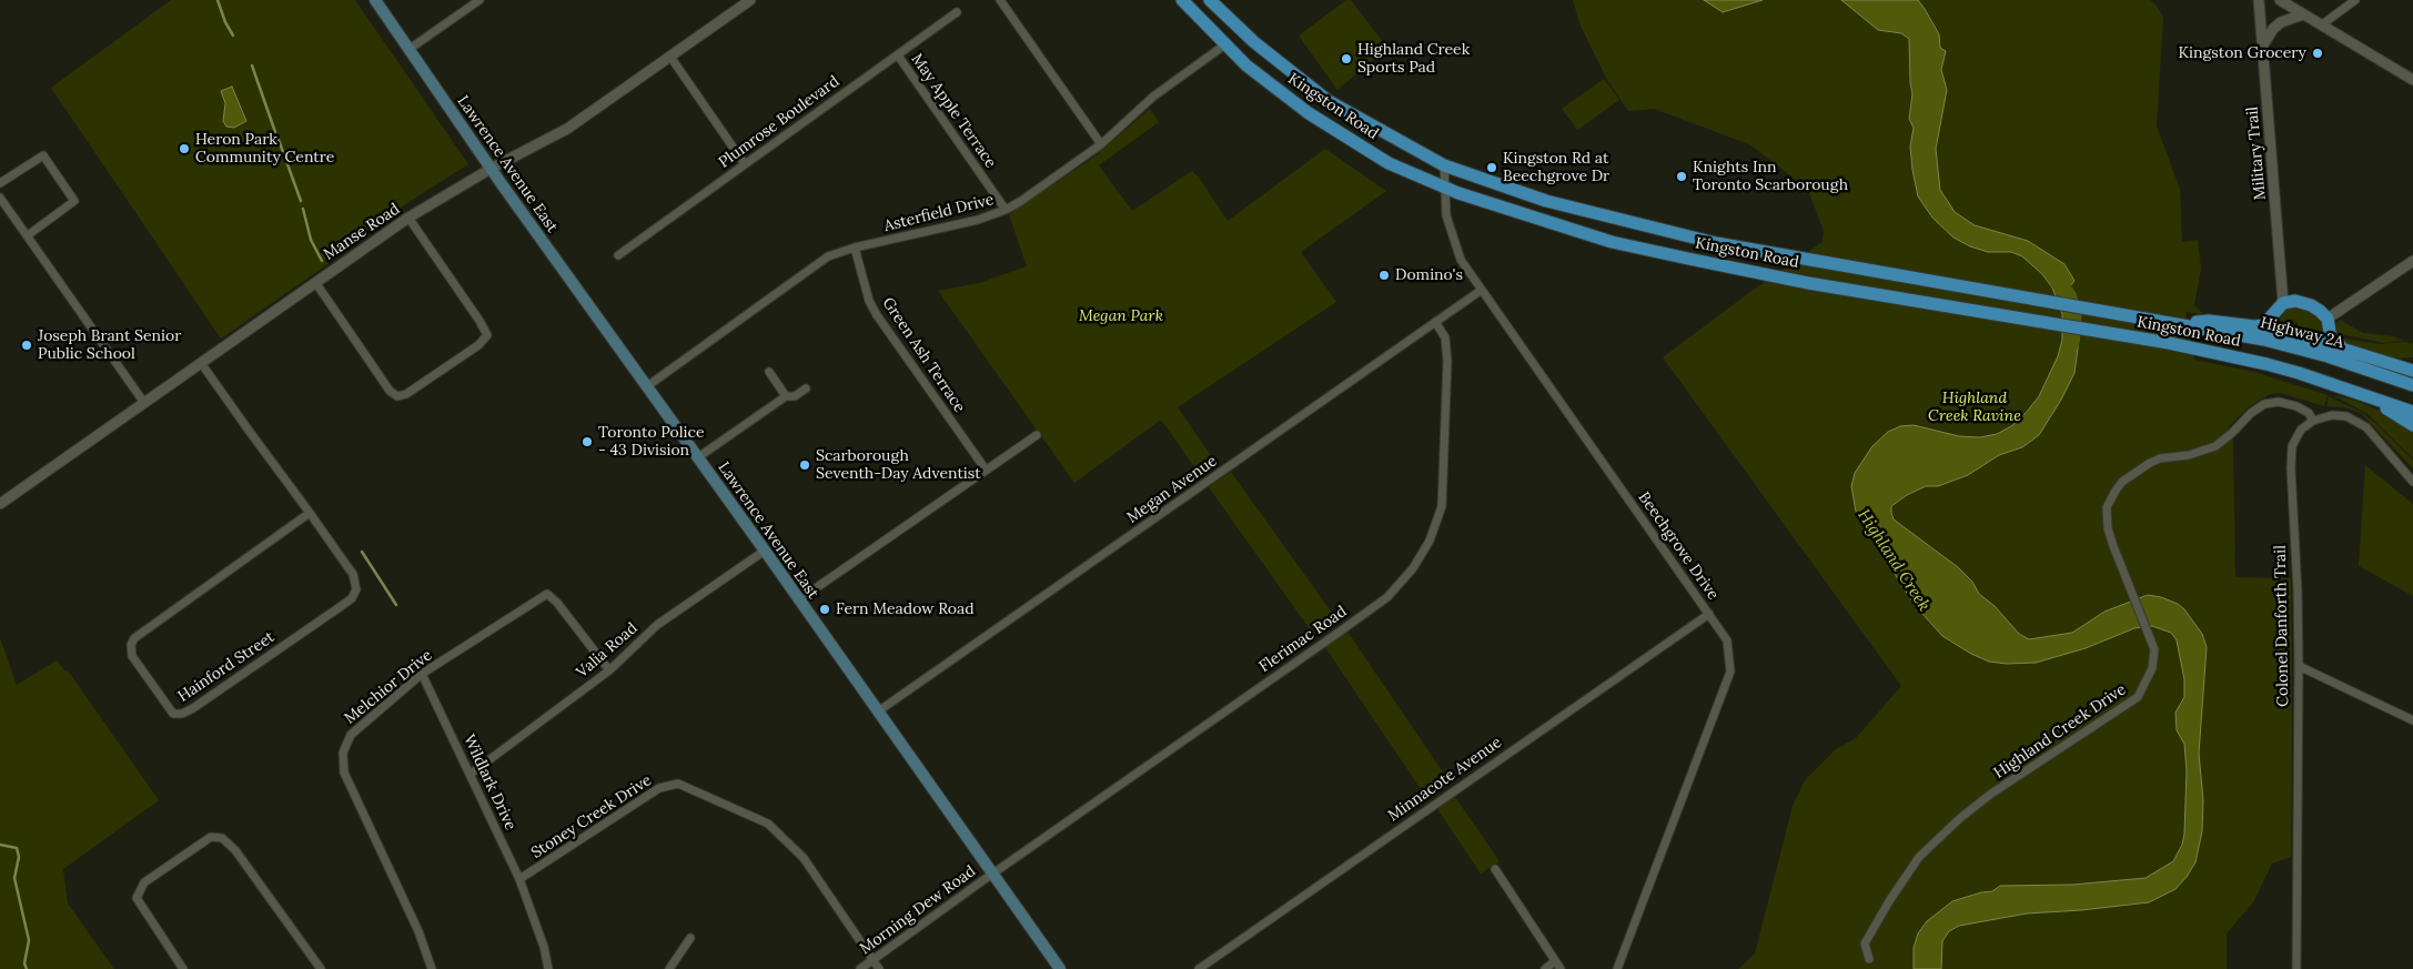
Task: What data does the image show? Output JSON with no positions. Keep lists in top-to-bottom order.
{
  "streets": {
    "main road": ["Kingston Road", "Lawrence Avenue East", "Highway 2A"],
    "street": [
      "May Apple Terrace",
      "Plumrose Boulevard",
      "Military Trail",
      "Asterfield Drive",
      "Manse Road",
      "Green Ash Terrace",
      "Megan Avenue",
      "Beechgrove Drive",
      "Colonel Danforth Trail",
      "Flerimac Road",
      "Valia Road",
      "Hainford Street",
      "Melchior Drive",
      "Highland Creek Drive",
      "Minnacote Avenue",
      "Wildlark Drive",
      "Stoney Creek Drive",
      "Morning Dew Road"
    ]
  },
  "crossings": [
    ["Kingston Road", "Asterfield Drive"],
    ["Kingston Road", "Highway 2A"],
    ["Kingston Road", "Beechgrove Drive"],
    ["May Apple Terrace", "Plumrose Boulevard"],
    ["May Apple Terrace", "Asterfield Drive"],
    ["Lawrence Avenue East", "Asterfield Drive"],
    ["Lawrence Avenue East", "Manse Road"],
    ["Lawrence Avenue East", "Megan Avenue"],
    ["Lawrence Avenue East", "Flerimac Road"],
    ["Lawrence Avenue East", "Valia Road"],
    ["Lawrence Avenue East", "Morning Dew Road"],
    ["Asterfield Drive", "Green Ash Terrace"],
    ["Manse Road", "Hainford Street"],
    ["Megan Avenue", "Beechgrove Drive"],
    ["Megan Avenue", "Flerimac Road"],
    ["Beechgrove Drive", "Minnacote Avenue"],
    ["Colonel Danforth Trail", "Highland Creek Drive"],
    ["Flerimac Road", "Morning Dew Road"],
    ["Valia Road", "Melchior Drive"],
    ["Valia Road", "Wildlark Drive"],
    ["Melchior Drive", "Wildlark Drive"],
    ["Wildlark Drive", "Stoney Creek Drive"],
    ["Stoney Creek Drive", "Morning Dew Road"]
  ],
  "water": ["Highland Creek"],
  "parks": ["Megan Park", "Highland Creek Ravine"],
  "places": [
    "Kingston Grocery",
    "Highland Creek Sports Pad",
    "Heron Park Community Centre",
    "Kingston Rd at Beechgrove Dr",
    "Knights Inn Toronto Scarborough",
    "Domino's",
    "Joseph Brant Senior Public School",
    "Toronto Police - 43 Division",
    "Scarborough Seventh-Day Adventist",
    "Fern Meadow Road"
  ]
}
